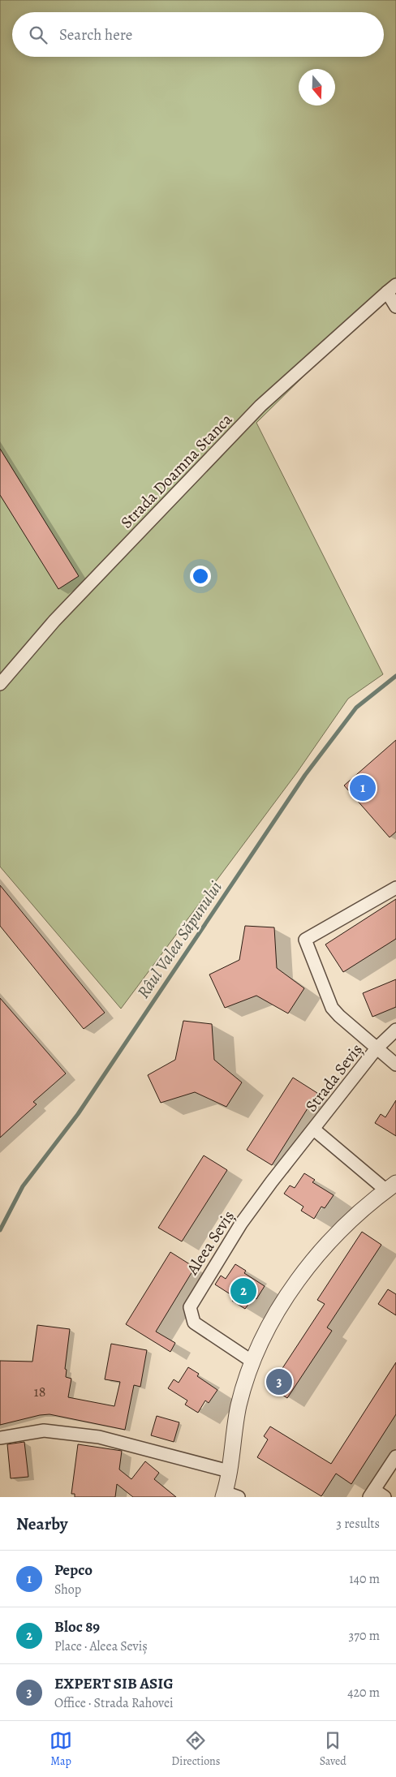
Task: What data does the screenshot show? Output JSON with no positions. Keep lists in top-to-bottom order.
{
  "streets": {
    "street": ["Strada Doamna Stanca", "Strada Seviș", "Aleea Seviș"]
  },
  "crossings": [
    ["Strada Seviș", "Aleea Seviș"]
  ],
  "water": ["Râul Valea Săpunului"],
  "house_numbers": ["18"],
  "north": "bottom",
  "page": {
    "search": "Search here",
    "pins": ["1", "2", "3"],
    "heading": ["Nearby", "3 results"],
    "list": [
      {
        "mark": "1",
        "name": "Pepco",
        "note": "Shop",
        "value": "140 m"
      },
      {
        "mark": "2",
        "name": "Bloc 89",
        "note": "Place · Aleea Seviș",
        "value": "370 m"
      },
      {
        "mark": "3",
        "name": "EXPERT SIB ASIG",
        "note": "Office · Strada Rahovei",
        "value": "420 m"
      }
    ],
    "nav": ["Map", "Directions", "Saved"]
  }
}
